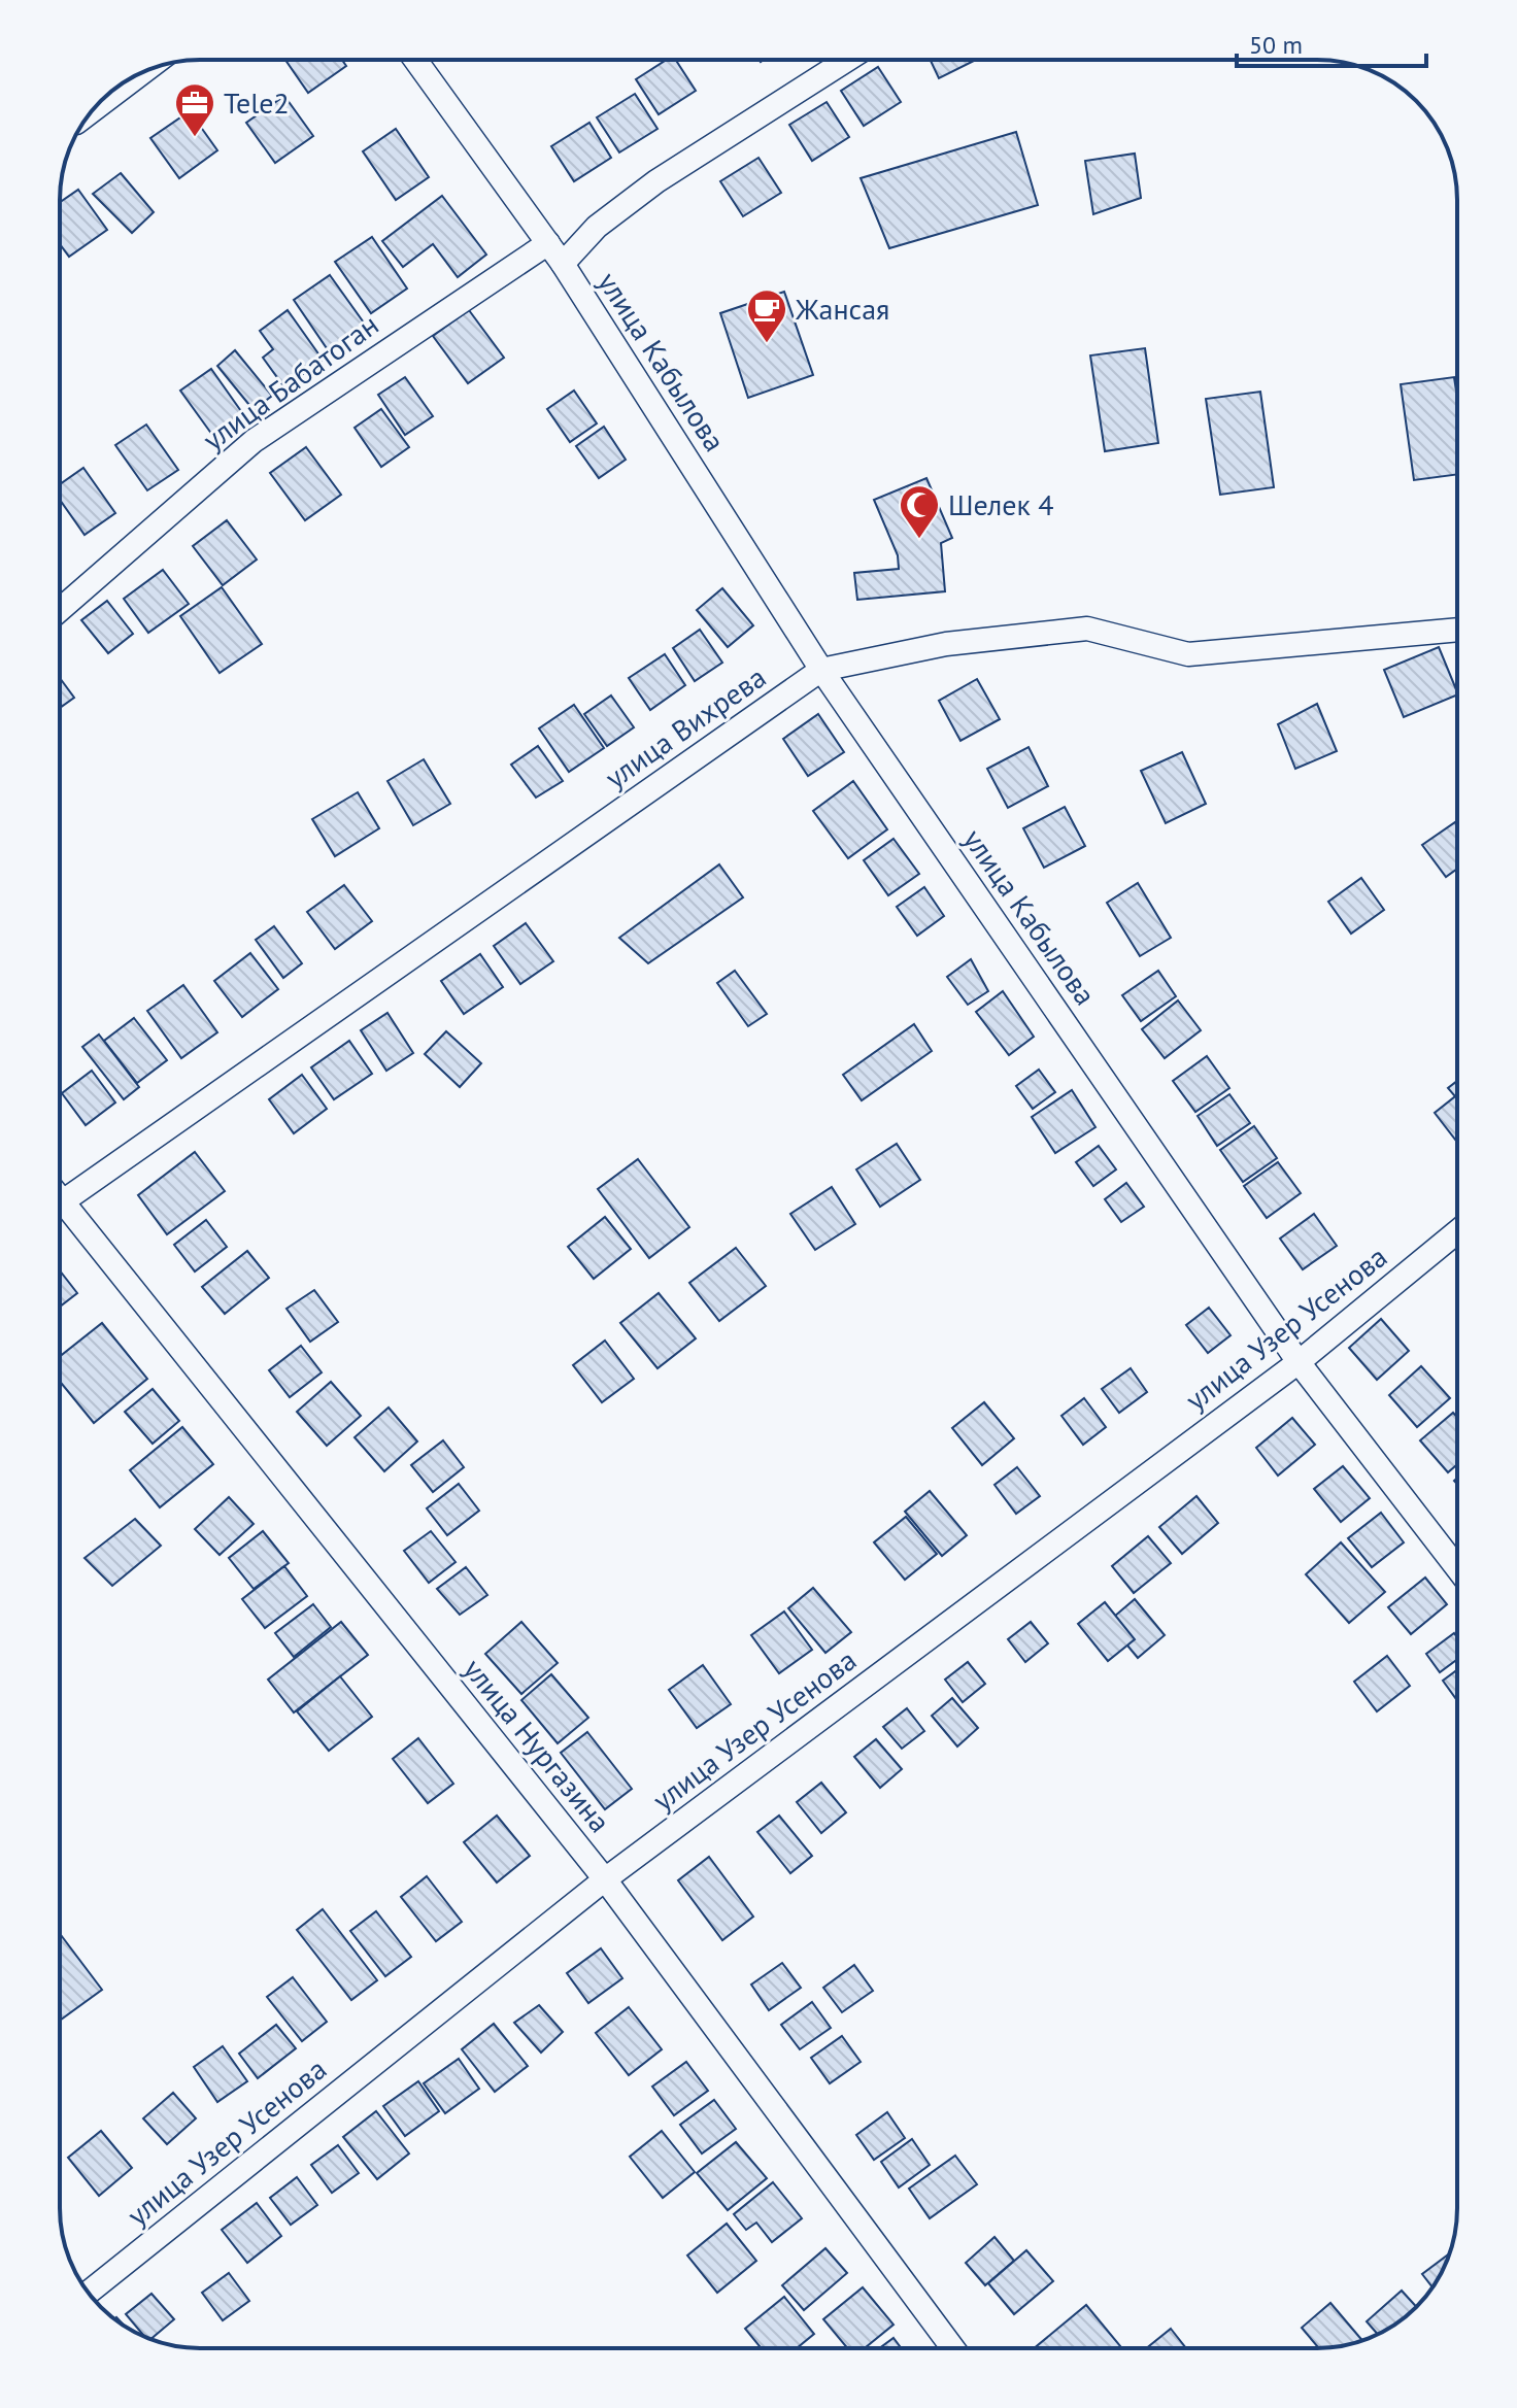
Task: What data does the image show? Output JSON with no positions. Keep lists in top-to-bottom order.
{
  "streets": {
    "street": [
      "улица Кабылова",
      "улица Бабатоган",
      "улица Вихрева",
      "улица Узер Усенова",
      "улица Нургазина"
    ]
  },
  "crossings": [
    ["улица Кабылова", "улица Бабатоган"],
    ["улица Кабылова", "улица Вихрева"],
    ["улица Кабылова", "улица Узер Усенова"],
    ["улица Узер Усенова", "улица Нургазина"]
  ],
  "places": {
    "office": ["Tele2"],
    "cafe": ["Жансая"],
    "mosque": ["Шелек 4"]
  },
  "scale_bar": "50 m"
}
